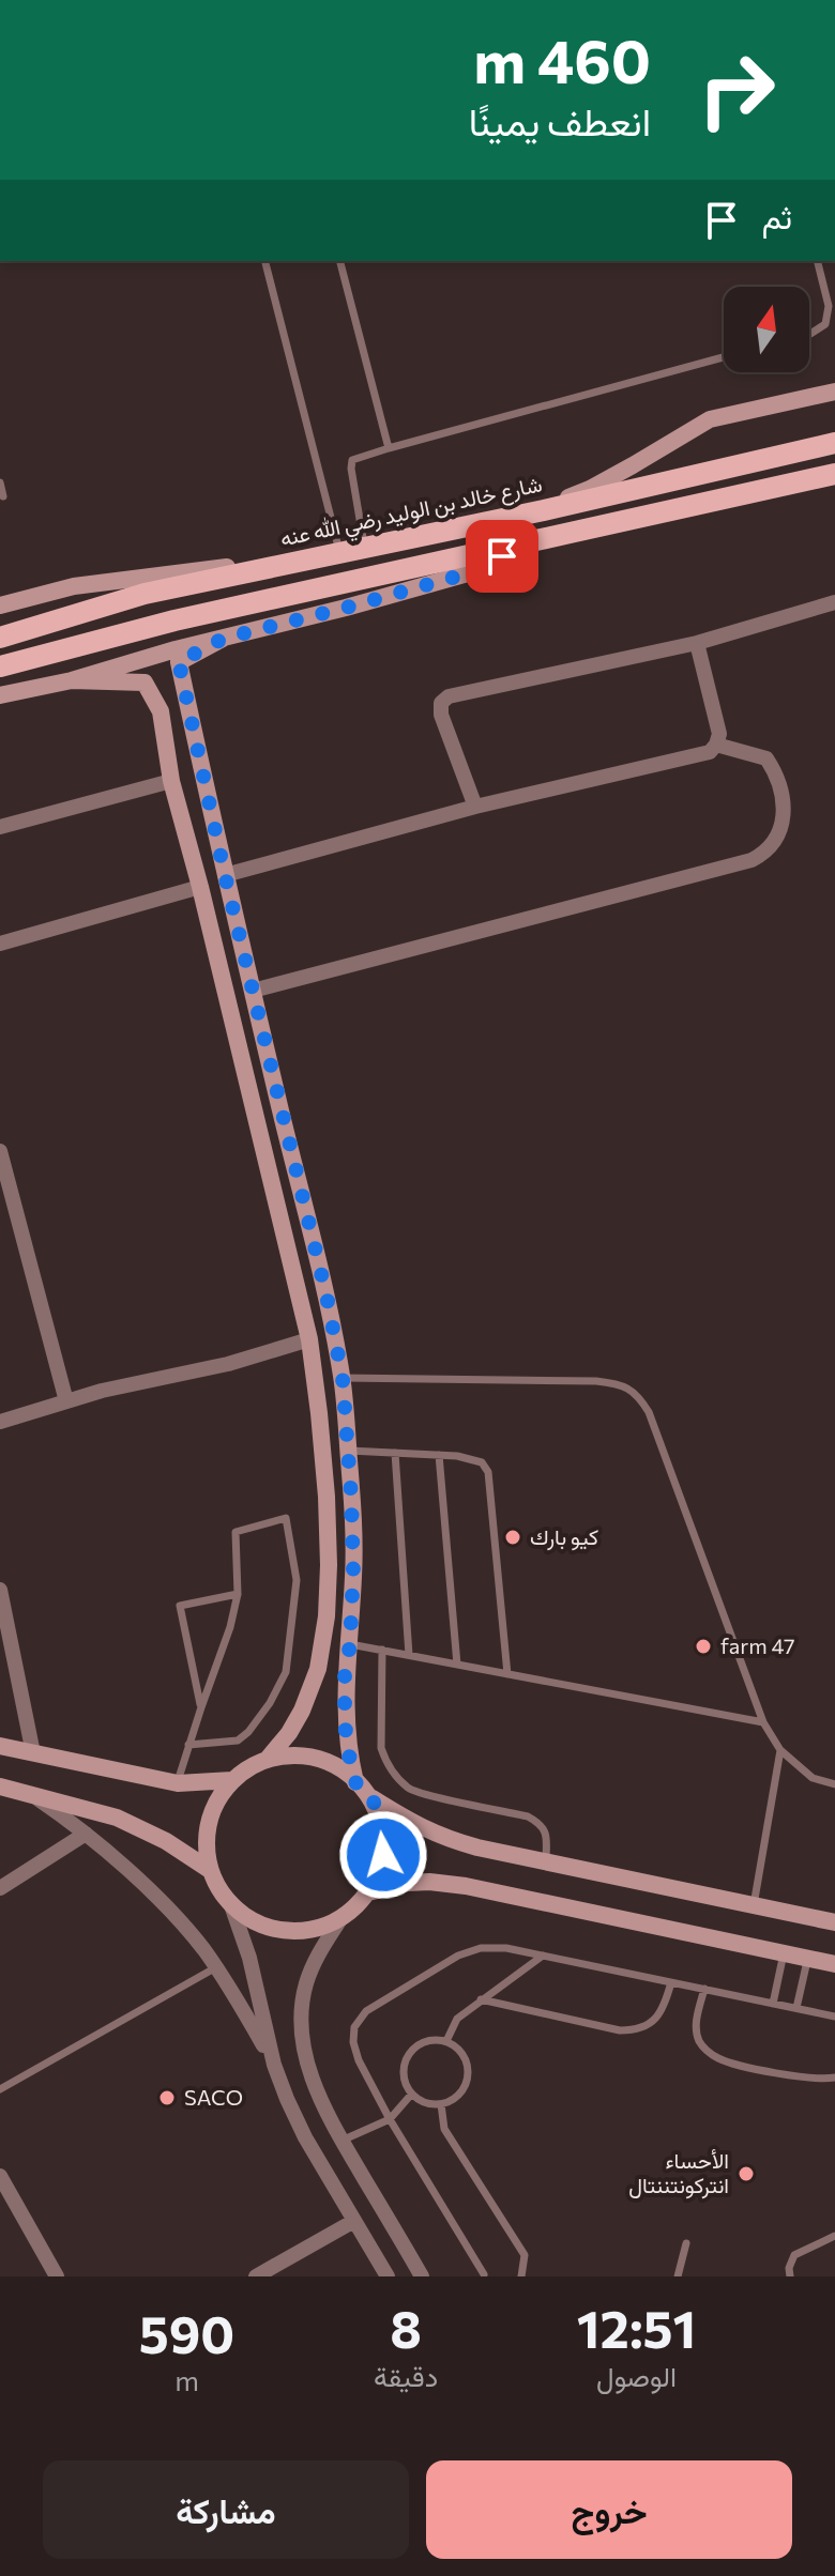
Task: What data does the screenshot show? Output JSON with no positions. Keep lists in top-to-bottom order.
{
  "streets": {
    "main road": ["شارع خالد بن الوليد رضي الله عنه"]
  },
  "places": [
    "كيو بارك",
    "farm 47",
    "SACO",
    "الأحساء انتركونتننتال"
  ],
  "north": "top",
  "page": {
    "turn": ["460 m", "انعطف يمينًا"],
    "then": "ثم",
    "eta": [
      "12:51",
      "الوصول",
      "8",
      "دقيقة",
      "590",
      "m"
    ],
    "buttons": ["خروج", "مشاركة"]
  }
}
